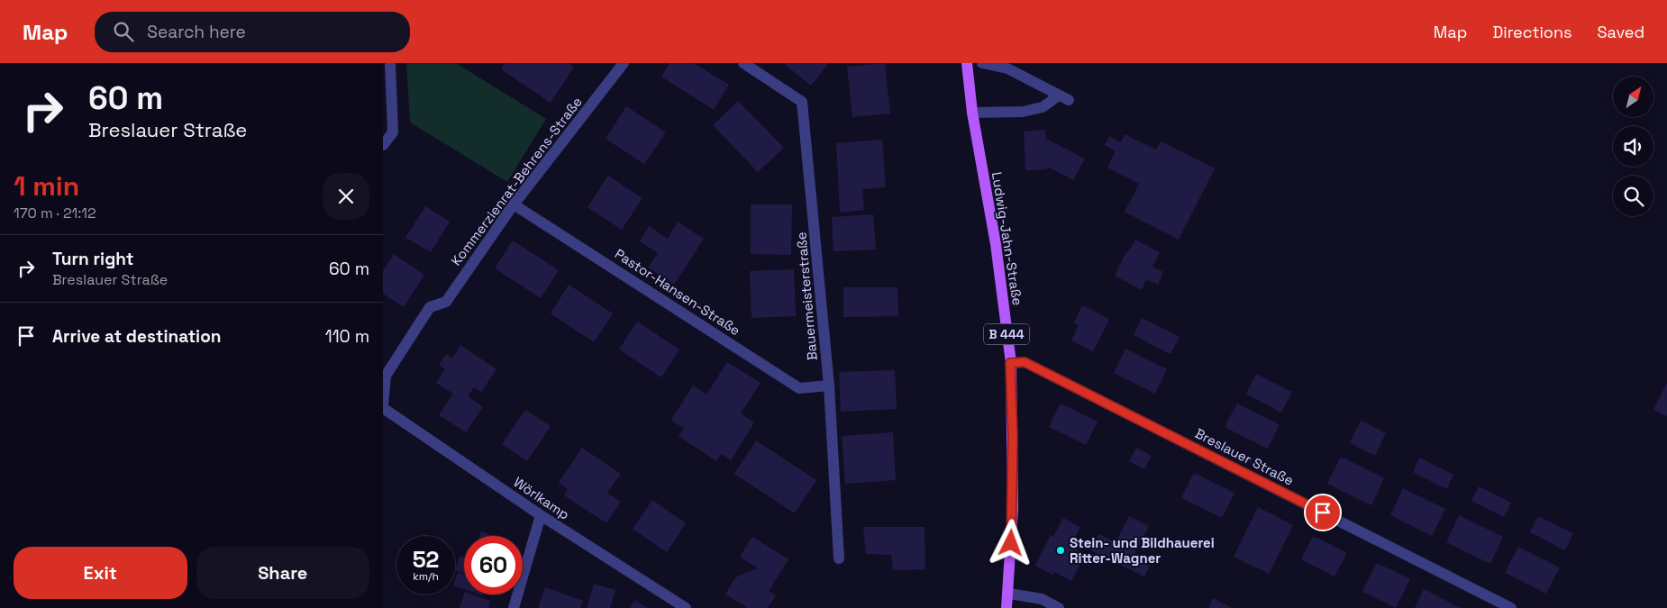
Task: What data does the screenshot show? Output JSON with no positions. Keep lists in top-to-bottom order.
{
  "streets": {
    "main road": ["Ludwig-Jahn-Straße", "B 444"],
    "street": [
      "Kommerzienrat-Behrens-Straße",
      "Pastor-Hansen-Straße",
      "Bauermeisterstraße",
      "Breslauer Straße",
      "Wörlkamp"
    ]
  },
  "crossings": [
    ["Kommerzienrat-Behrens-Straße", "Pastor-Hansen-Straße"],
    ["Ludwig-Jahn-Straße", "Breslauer Straße"],
    ["Pastor-Hansen-Straße", "Bauermeisterstraße"]
  ],
  "places": ["Stein- und Bildhauerei Ritter-Wagner"],
  "north": "top right",
  "page": {
    "header": "Map",
    "search": "Search here",
    "nav": ["Map", "Directions", "Saved"],
    "turn": ["60 m", "Breslauer Straße"],
    "heading": ["1 min", "170 m · 21:12"],
    "list": [
      {
        "name": "Turn right",
        "note": "Breslauer Straße",
        "value": "60 m"
      },
      {
        "name": "Arrive at destination",
        "value": "110 m"
      }
    ],
    "speed": "52 km/h",
    "limit": "60",
    "buttons": ["Exit", "Share"]
  }
}
